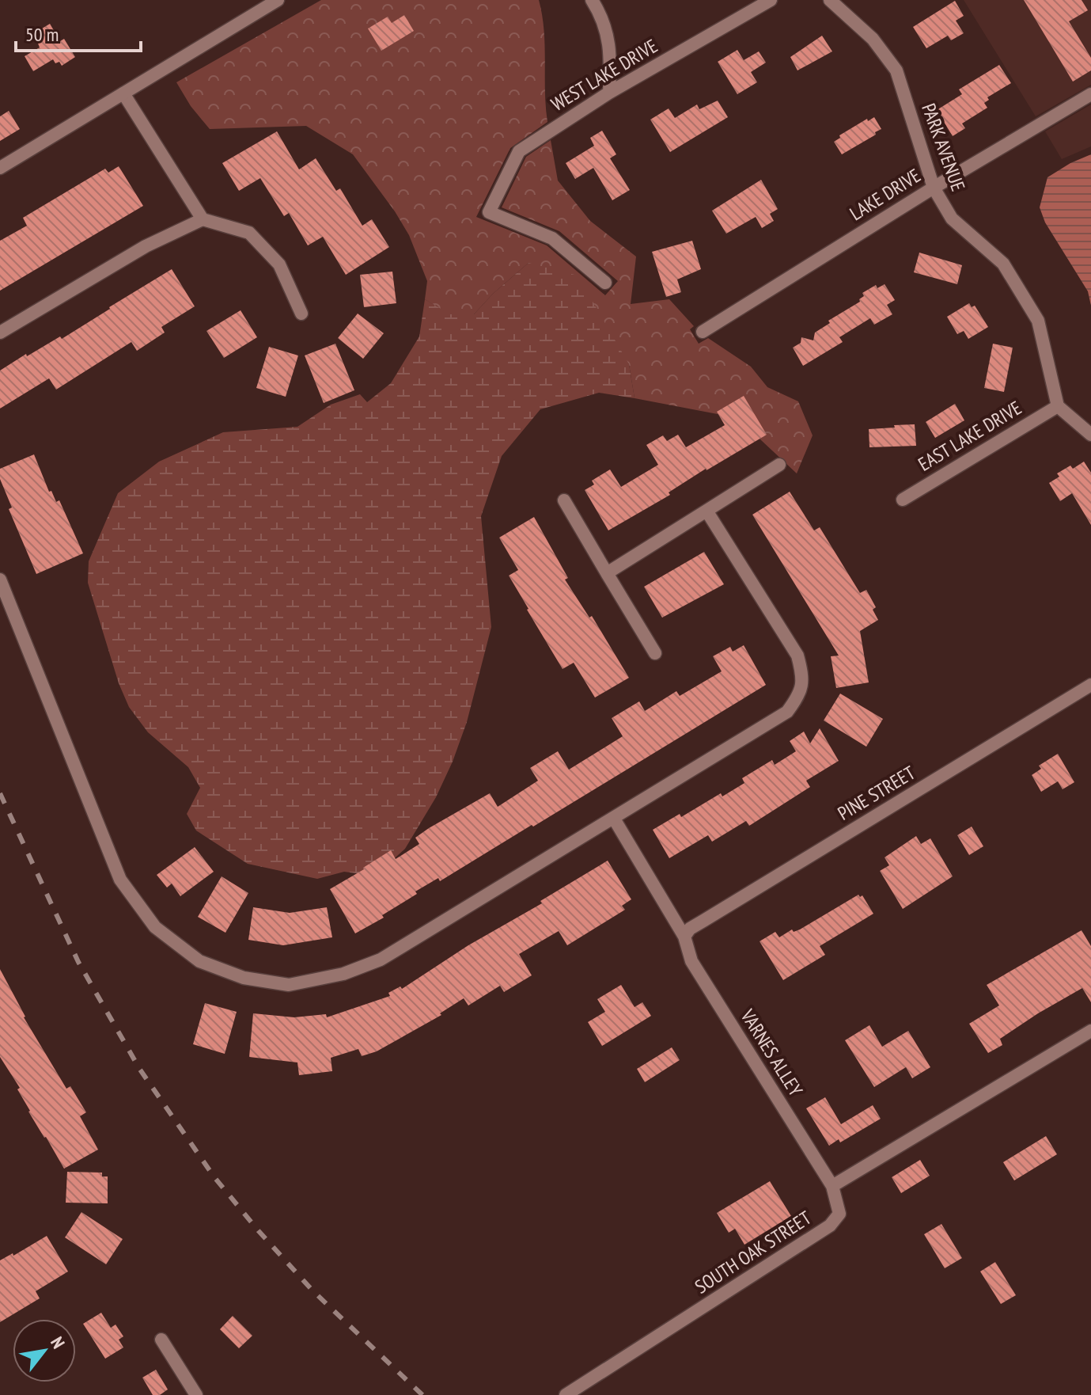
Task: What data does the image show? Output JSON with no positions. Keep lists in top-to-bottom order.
{
  "streets": {
    "street": [
      "WEST LAKE DRIVE",
      "PARK AVENUE",
      "LAKE DRIVE",
      "EAST LAKE DRIVE",
      "PINE STREET",
      "VARNES ALLEY",
      "SOUTH OAK STREET"
    ]
  },
  "crossings": [
    ["PARK AVENUE", "LAKE DRIVE"],
    ["PARK AVENUE", "EAST LAKE DRIVE"],
    ["PINE STREET", "VARNES ALLEY"],
    ["VARNES ALLEY", "SOUTH OAK STREET"]
  ],
  "scale_bar": "50 m",
  "north": "top right"
}
